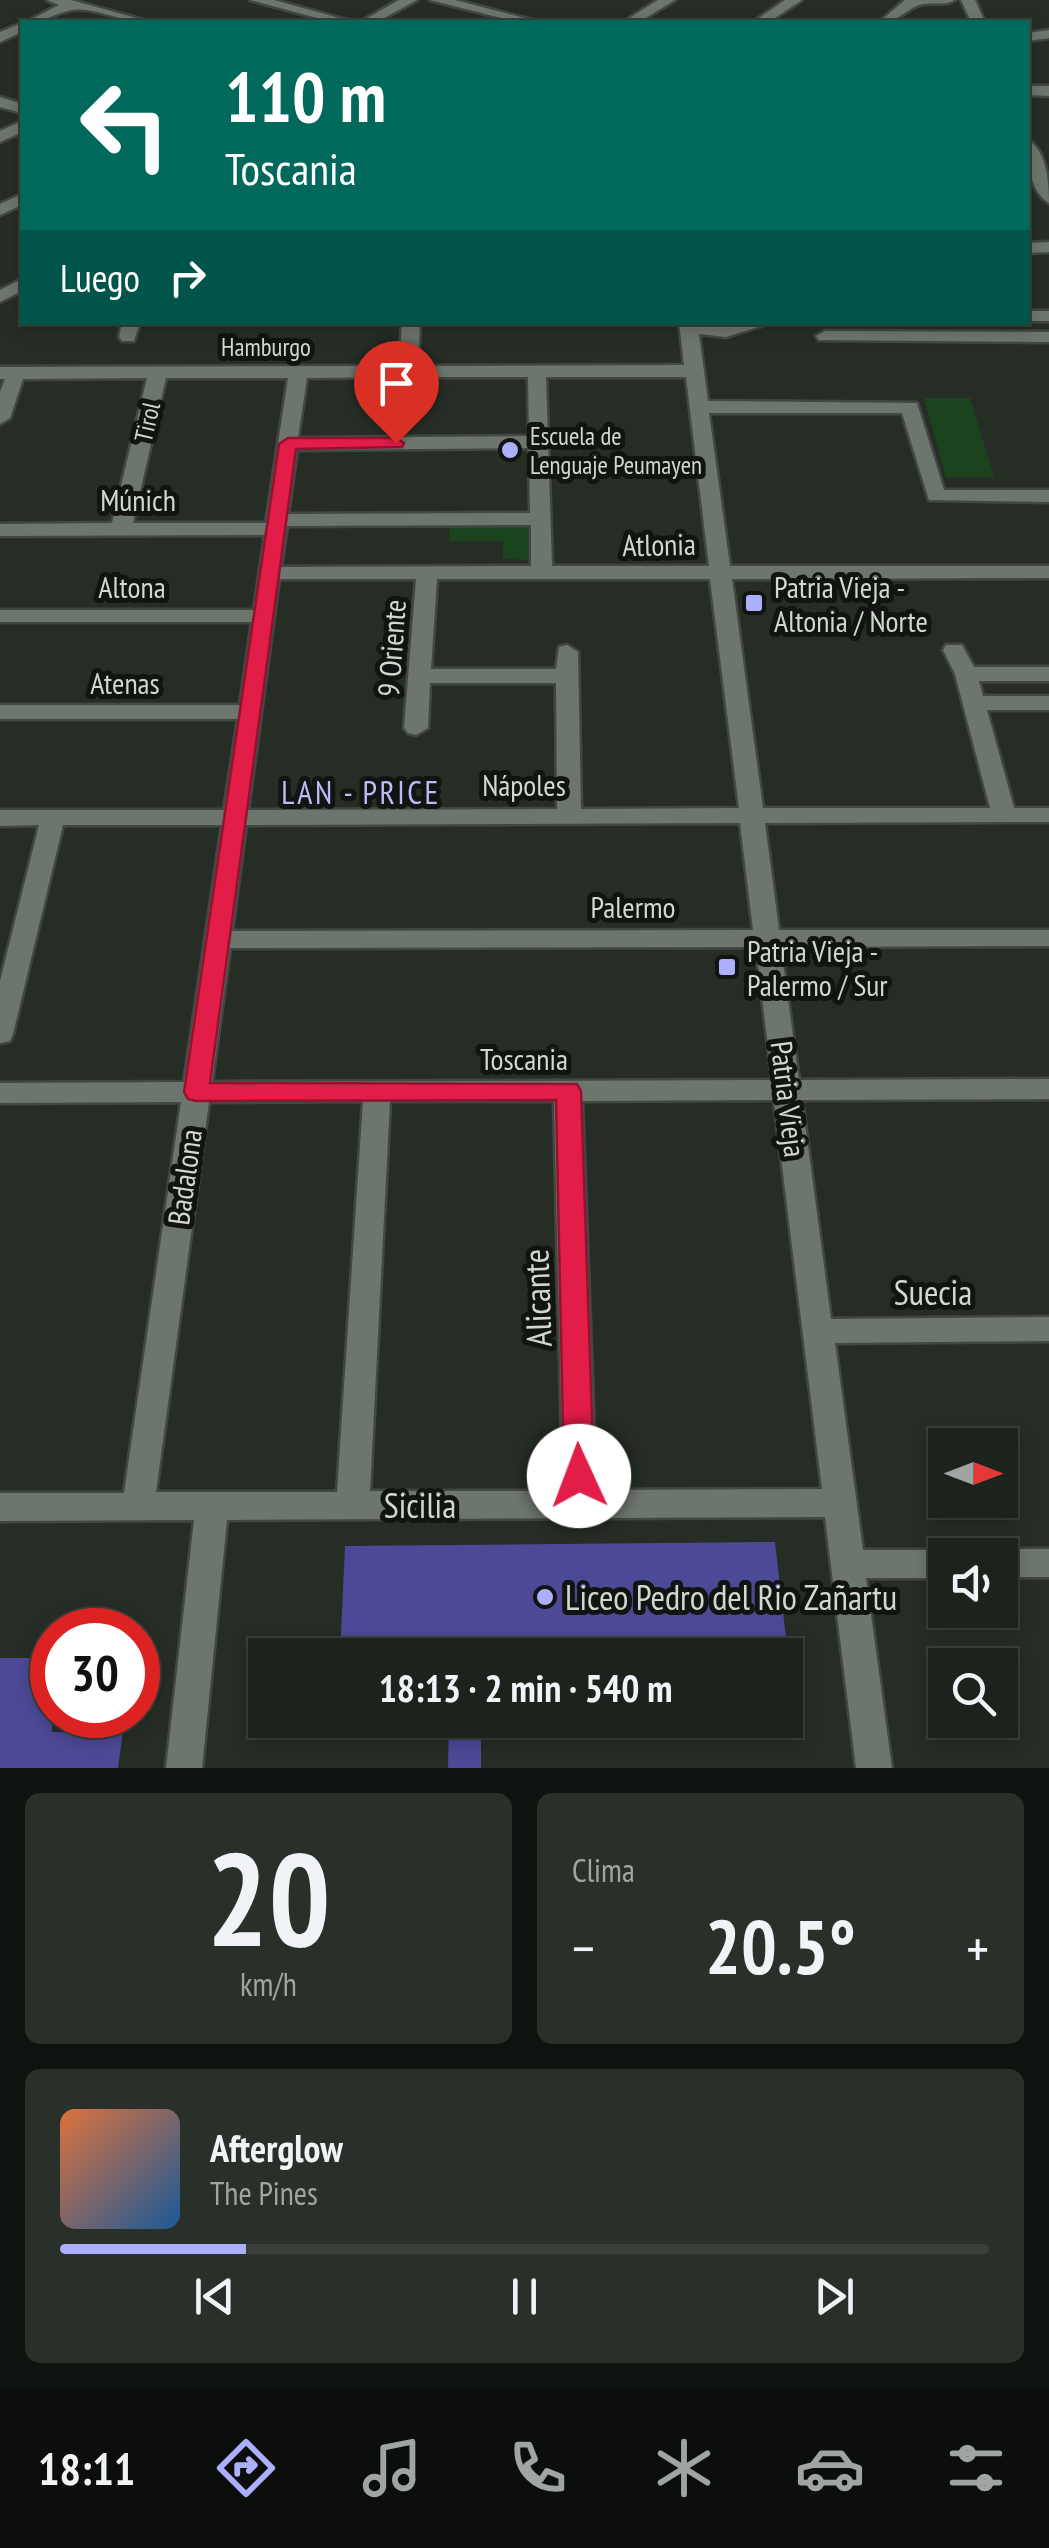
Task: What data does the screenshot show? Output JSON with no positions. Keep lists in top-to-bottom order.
{
  "streets": {
    "street": [
      "Hamburgo",
      "Tirol",
      "Múnich",
      "Atlonia",
      "Altona",
      "9 Oriente",
      "Atenas",
      "Nápoles",
      "Palermo",
      "Toscania",
      "Patria Vieja",
      "Badalona",
      "Suecia",
      "Alicante",
      "Sicilia"
    ]
  },
  "crossings": [
    ["Hamburgo", "Tirol"],
    ["Hamburgo", "Patria Vieja"],
    ["Hamburgo", "Badalona"],
    ["Tirol", "Múnich"],
    ["Múnich", "Badalona"],
    ["Atlonia", "9 Oriente"],
    ["Atlonia", "Patria Vieja"],
    ["Atlonia", "Badalona"],
    ["Altona", "Badalona"],
    ["Atenas", "Badalona"],
    ["Nápoles", "Patria Vieja"],
    ["Nápoles", "Badalona"],
    ["Palermo", "Patria Vieja"],
    ["Palermo", "Badalona"],
    ["Toscania", "Patria Vieja"],
    ["Toscania", "Badalona"],
    ["Toscania", "Alicante"],
    ["Patria Vieja", "Suecia"],
    ["Patria Vieja", "Sicilia"],
    ["Badalona", "Sicilia"],
    ["Alicante", "Sicilia"]
  ],
  "districts": ["LAN - PRICE"],
  "places": {
    "other": ["Escuela de Lenguaje Peumayen", "Liceo Pedro del Rio Zañartu"],
    "transit": ["Patria Vieja - Altonia / Norte", "Patria Vieja - Palermo / Sur"]
  },
  "north": "right",
  "page": {
    "turn": ["110 m", "Toscania"],
    "then": "Luego",
    "limit": "30",
    "trip": "18:13 · 2 min · 540 m",
    "tile": [
      ["20", "km/h"],
      "Clima"
    ],
    "heat": ["−", "20.5°", "+"],
    "song": ["Afterglow", "The Pines"],
    "tabs": "18:11"
  }
}
